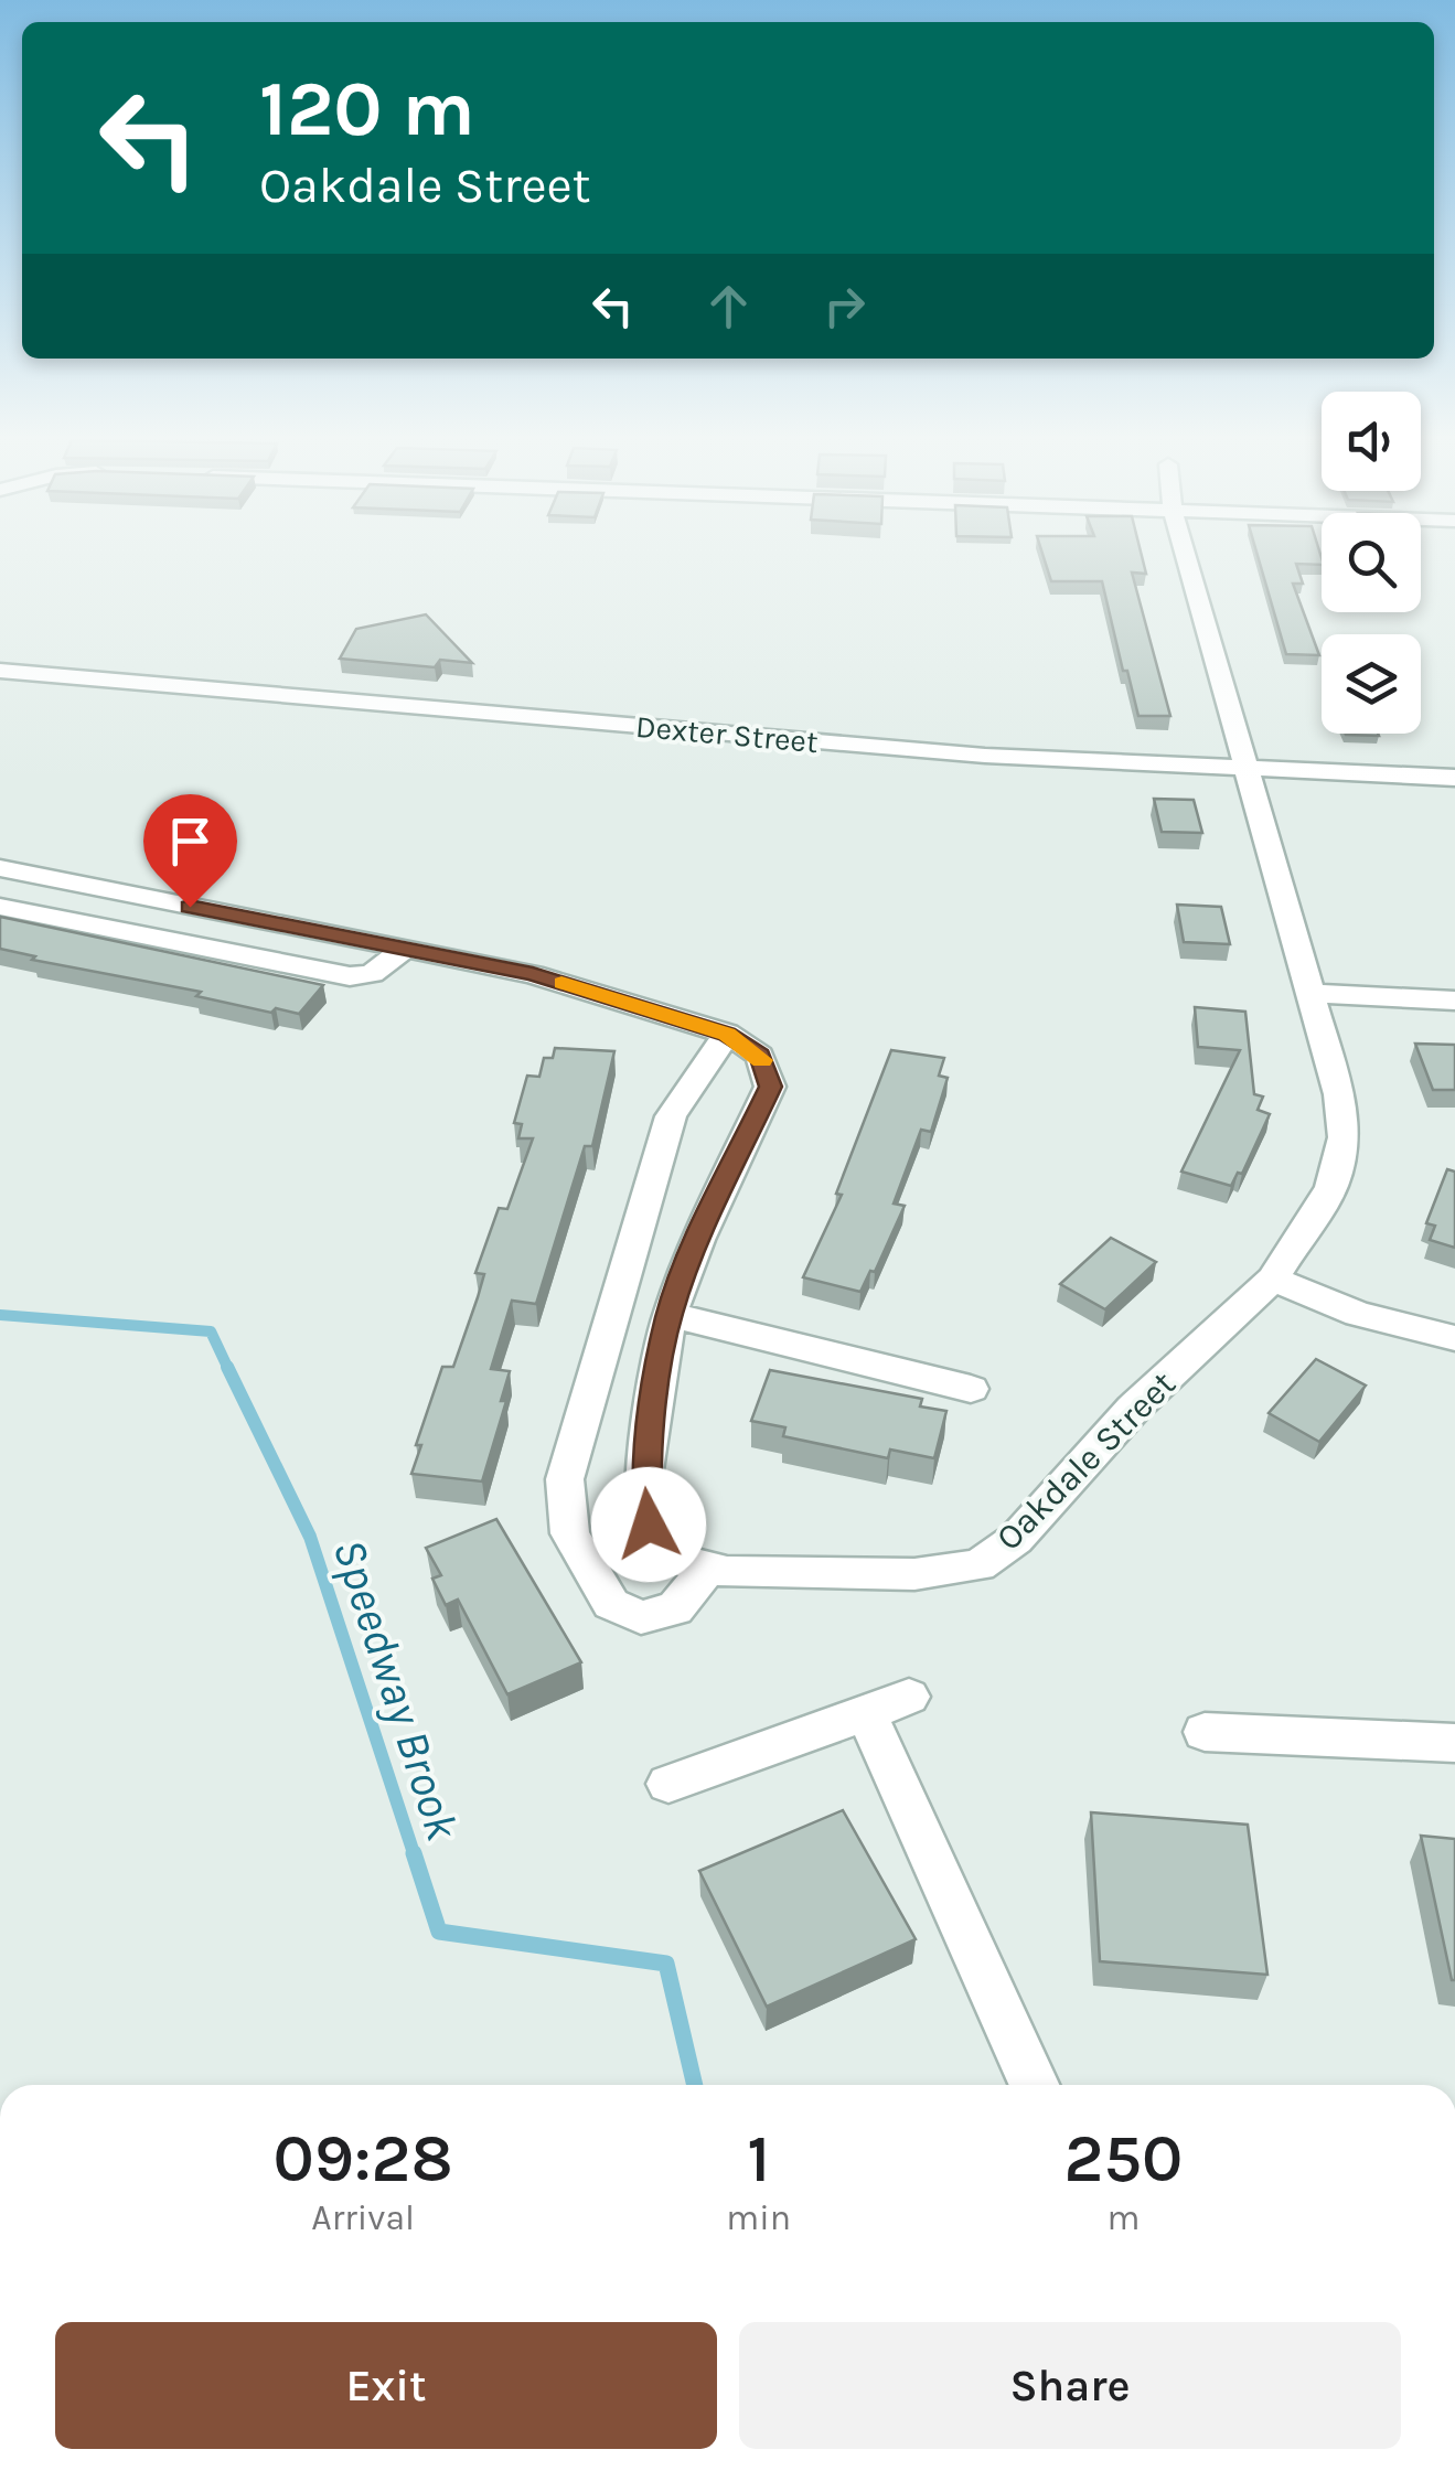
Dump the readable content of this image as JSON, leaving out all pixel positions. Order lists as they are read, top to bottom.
{
  "streets": {
    "street": ["Dexter Street", "Oakdale Street"]
  },
  "crossings": [
    ["Dexter Street", "Oakdale Street"]
  ],
  "water": ["Speedway Brook"],
  "page": {
    "turn": ["120 m", "Oakdale Street"],
    "eta": [
      "09:28",
      "Arrival",
      "1",
      "min",
      "250",
      "m"
    ],
    "buttons": ["Exit", "Share"]
  }
}
